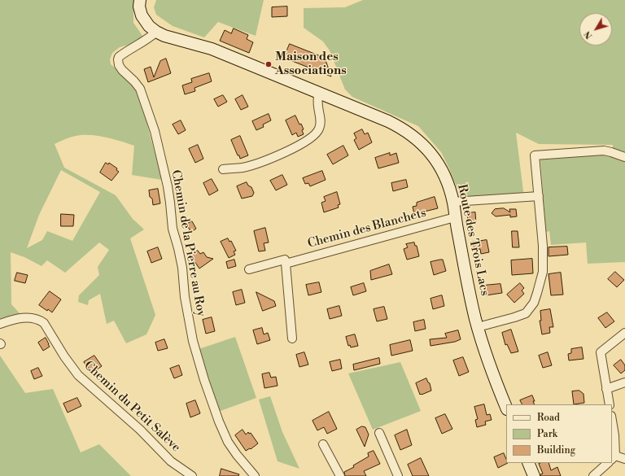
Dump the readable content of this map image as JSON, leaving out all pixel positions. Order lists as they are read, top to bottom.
{
  "streets": {
    "street": [
      "Chemin des Blanchets",
      "Route des Trois Lacs",
      "Chemin de la Pierre au Roy",
      "Chemin du Petit Salève"
    ]
  },
  "crossings": [
    ["Chemin des Blanchets", "Route des Trois Lacs"],
    ["Route des Trois Lacs", "Chemin de la Pierre au Roy"]
  ],
  "places": ["Maison des Associations"],
  "legend": ["Road", "Park", "Building"],
  "north": "bottom left"
}
